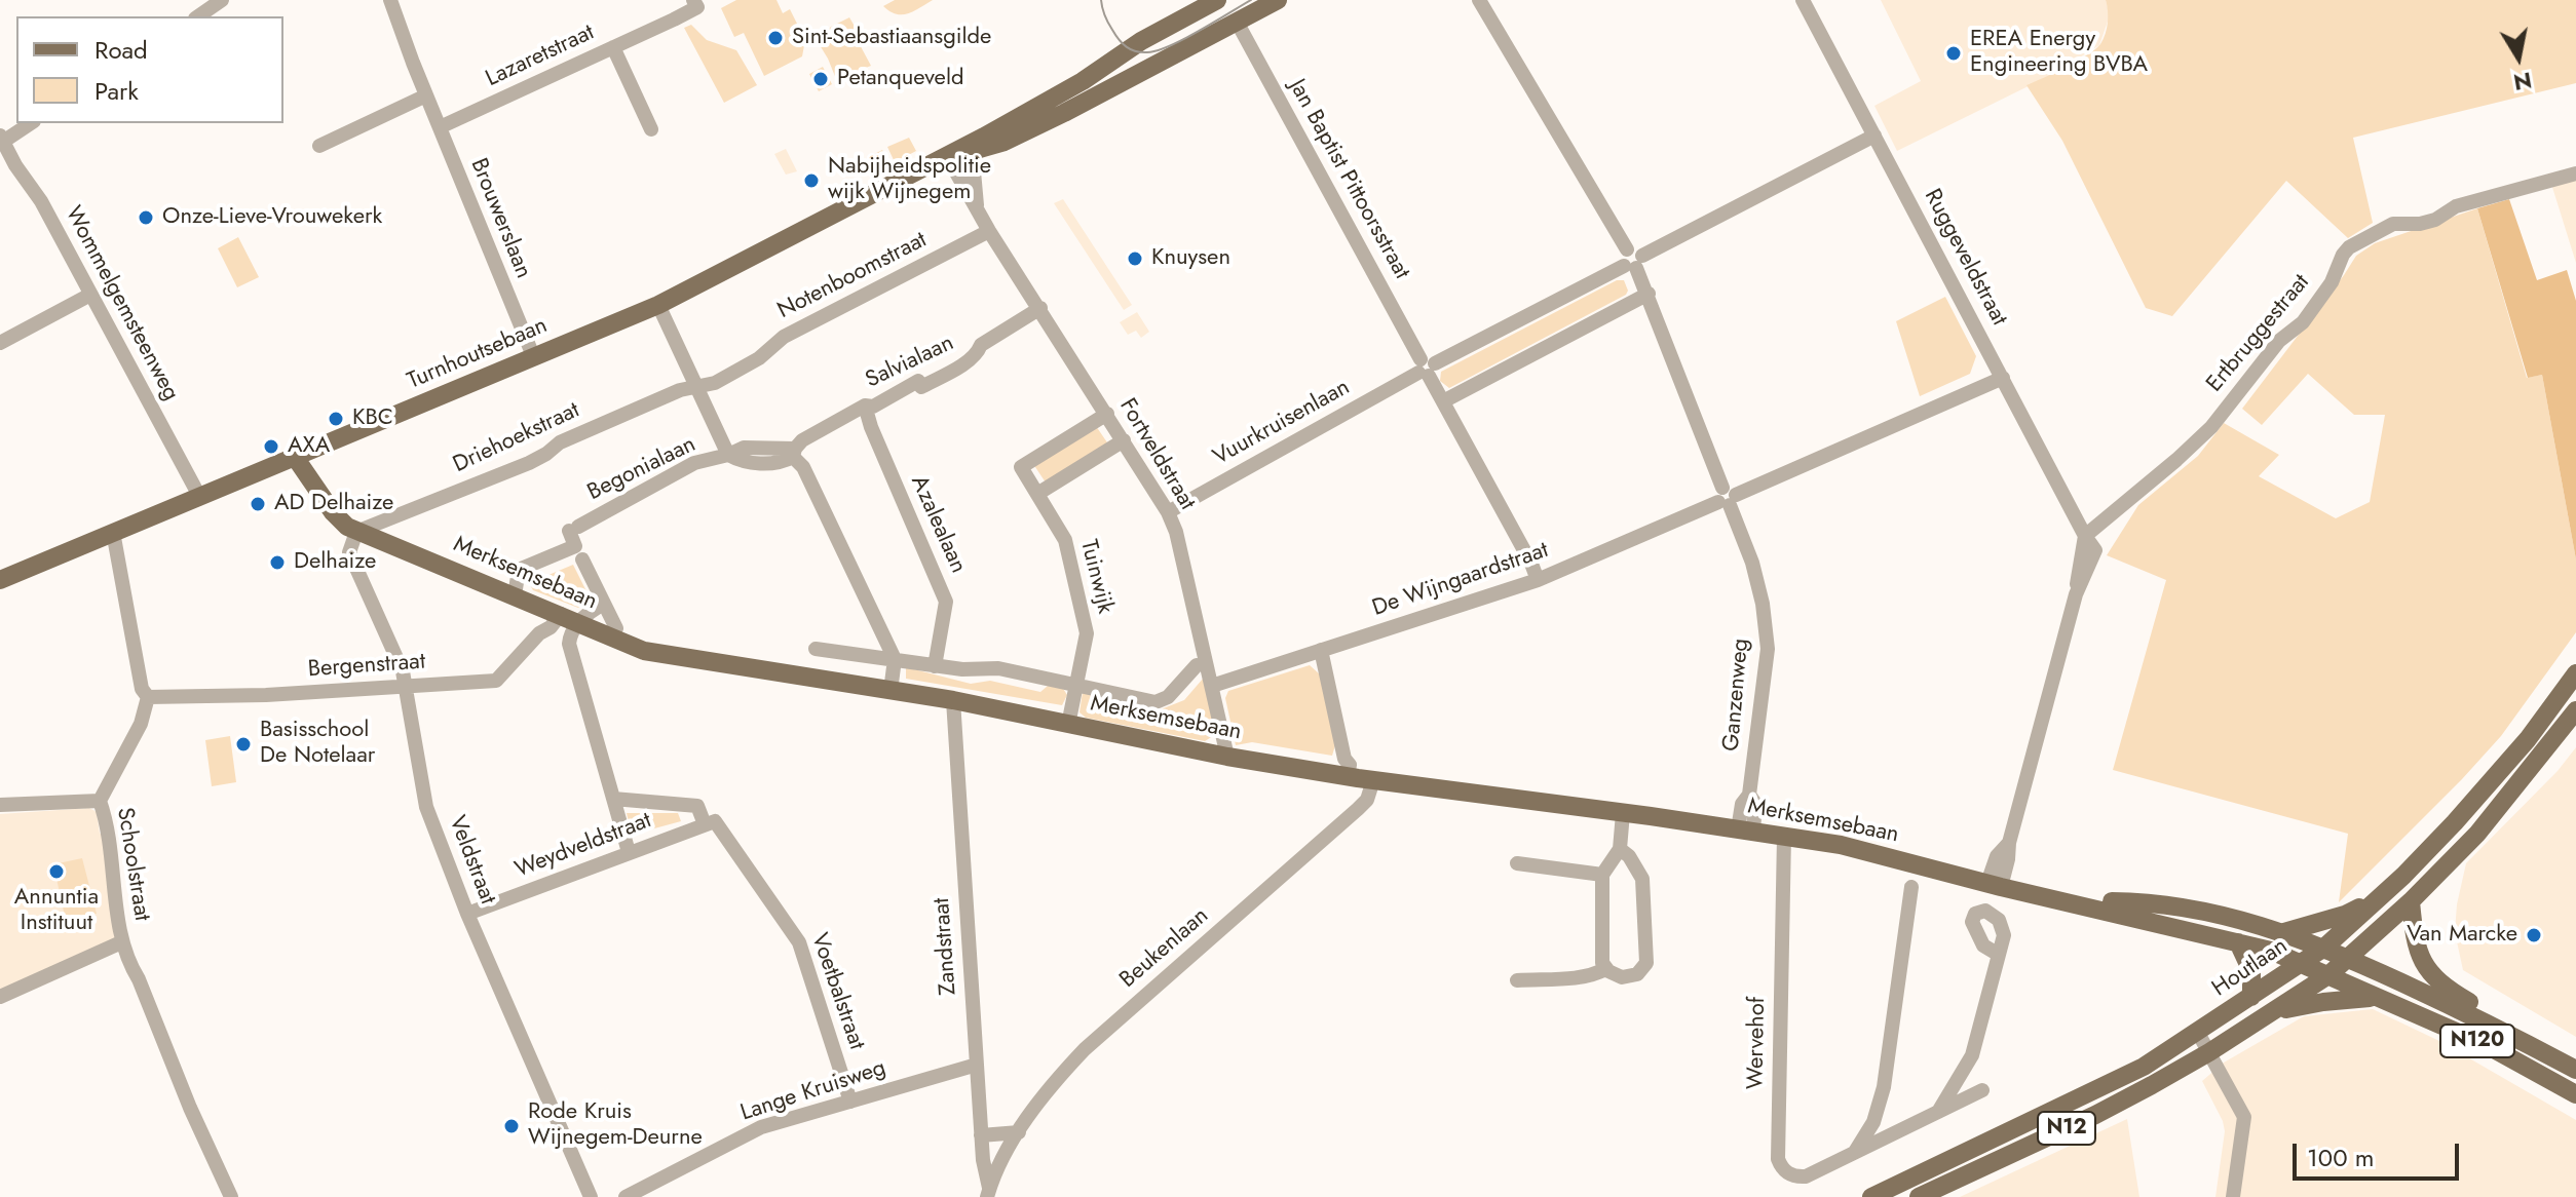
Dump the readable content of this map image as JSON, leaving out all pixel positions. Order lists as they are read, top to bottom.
{
  "streets": {
    "main road": [
      "Turnhoutsebaan",
      "Merksemsebaan",
      "Houtlaan",
      "N120",
      "N12"
    ],
    "street": [
      "Lazaretstraat",
      "Jan Baptist Pittoorsstraat",
      "Brouwerslaan",
      "Ruggeveldstraat",
      "Notenboomstraat",
      "Wommelgemsteenweg",
      "Ertbruggestraat",
      "Salvialaan",
      "Vuurkruisenlaan",
      "Driehoekstraat",
      "Fortveldstraat",
      "Begonialaan",
      "Azalealaan",
      "Tuinwijk",
      "De Wijngaardstraat",
      "Bergenstraat",
      "Ganzenweg",
      "Weydveldstraat",
      "Veldstraat",
      "Schoolstraat",
      "Zandstraat",
      "Beukenlaan",
      "Voetbalstraat",
      "Wervehof",
      "Lange Kruisweg"
    ]
  },
  "crossings": [
    ["Lazaretstraat", "Brouwerslaan"],
    ["Jan Baptist Pittoorsstraat", "Turnhoutsebaan"],
    ["Jan Baptist Pittoorsstraat", "Vuurkruisenlaan"],
    ["Jan Baptist Pittoorsstraat", "De Wijngaardstraat"],
    ["Brouwerslaan", "Turnhoutsebaan"],
    ["Ruggeveldstraat", "Ertbruggestraat"],
    ["Ruggeveldstraat", "Vuurkruisenlaan"],
    ["Ruggeveldstraat", "De Wijngaardstraat"],
    ["Notenboomstraat", "Driehoekstraat"],
    ["Notenboomstraat", "Fortveldstraat"],
    ["Wommelgemsteenweg", "Turnhoutsebaan"],
    ["Turnhoutsebaan", "Fortveldstraat"],
    ["Turnhoutsebaan", "Merksemsebaan"],
    ["Salvialaan", "Fortveldstraat"],
    ["Salvialaan", "Azalealaan"],
    ["Vuurkruisenlaan", "Fortveldstraat"],
    ["Vuurkruisenlaan", "Ganzenweg"],
    ["Driehoekstraat", "Merksemsebaan"],
    ["Driehoekstraat", "Veldstraat"],
    ["Fortveldstraat", "Merksemsebaan"],
    ["Fortveldstraat", "Tuinwijk"],
    ["Fortveldstraat", "De Wijngaardstraat"],
    ["Begonialaan", "Merksemsebaan"],
    ["Azalealaan", "Merksemsebaan"],
    ["Merksemsebaan", "Tuinwijk"],
    ["Merksemsebaan", "Bergenstraat"],
    ["Merksemsebaan", "Ganzenweg"],
    ["Merksemsebaan", "Veldstraat"],
    ["Merksemsebaan", "Zandstraat"],
    ["Merksemsebaan", "Beukenlaan"],
    ["Merksemsebaan", "Houtlaan"],
    ["Merksemsebaan", "Wervehof"],
    ["Merksemsebaan", "N12"],
    ["De Wijngaardstraat", "Ganzenweg"],
    ["Bergenstraat", "Veldstraat"],
    ["Bergenstraat", "Schoolstraat"],
    ["Weydveldstraat", "Veldstraat"],
    ["Weydveldstraat", "Voetbalstraat"],
    ["Zandstraat", "Beukenlaan"],
    ["Zandstraat", "Lange Kruisweg"],
    ["Voetbalstraat", "Lange Kruisweg"]
  ],
  "places": [
    "Sint-Sebastiaansgilde",
    "EREA Energy Engineering BVBA",
    "Petanqueveld",
    "Nabijheidspolitie wijk Wijnegem",
    "Onze-Lieve-Vrouwekerk",
    "Knuysen",
    "KBC",
    "AXA",
    "AD Delhaize",
    "Delhaize",
    "Basisschool De Notelaar",
    "Annuntia Instituut",
    "Van Marcke",
    "Rode Kruis Wijnegem-Deurne"
  ],
  "legend": ["Road", "Park"],
  "scale_bar": "100 m",
  "north": "bottom"
}
